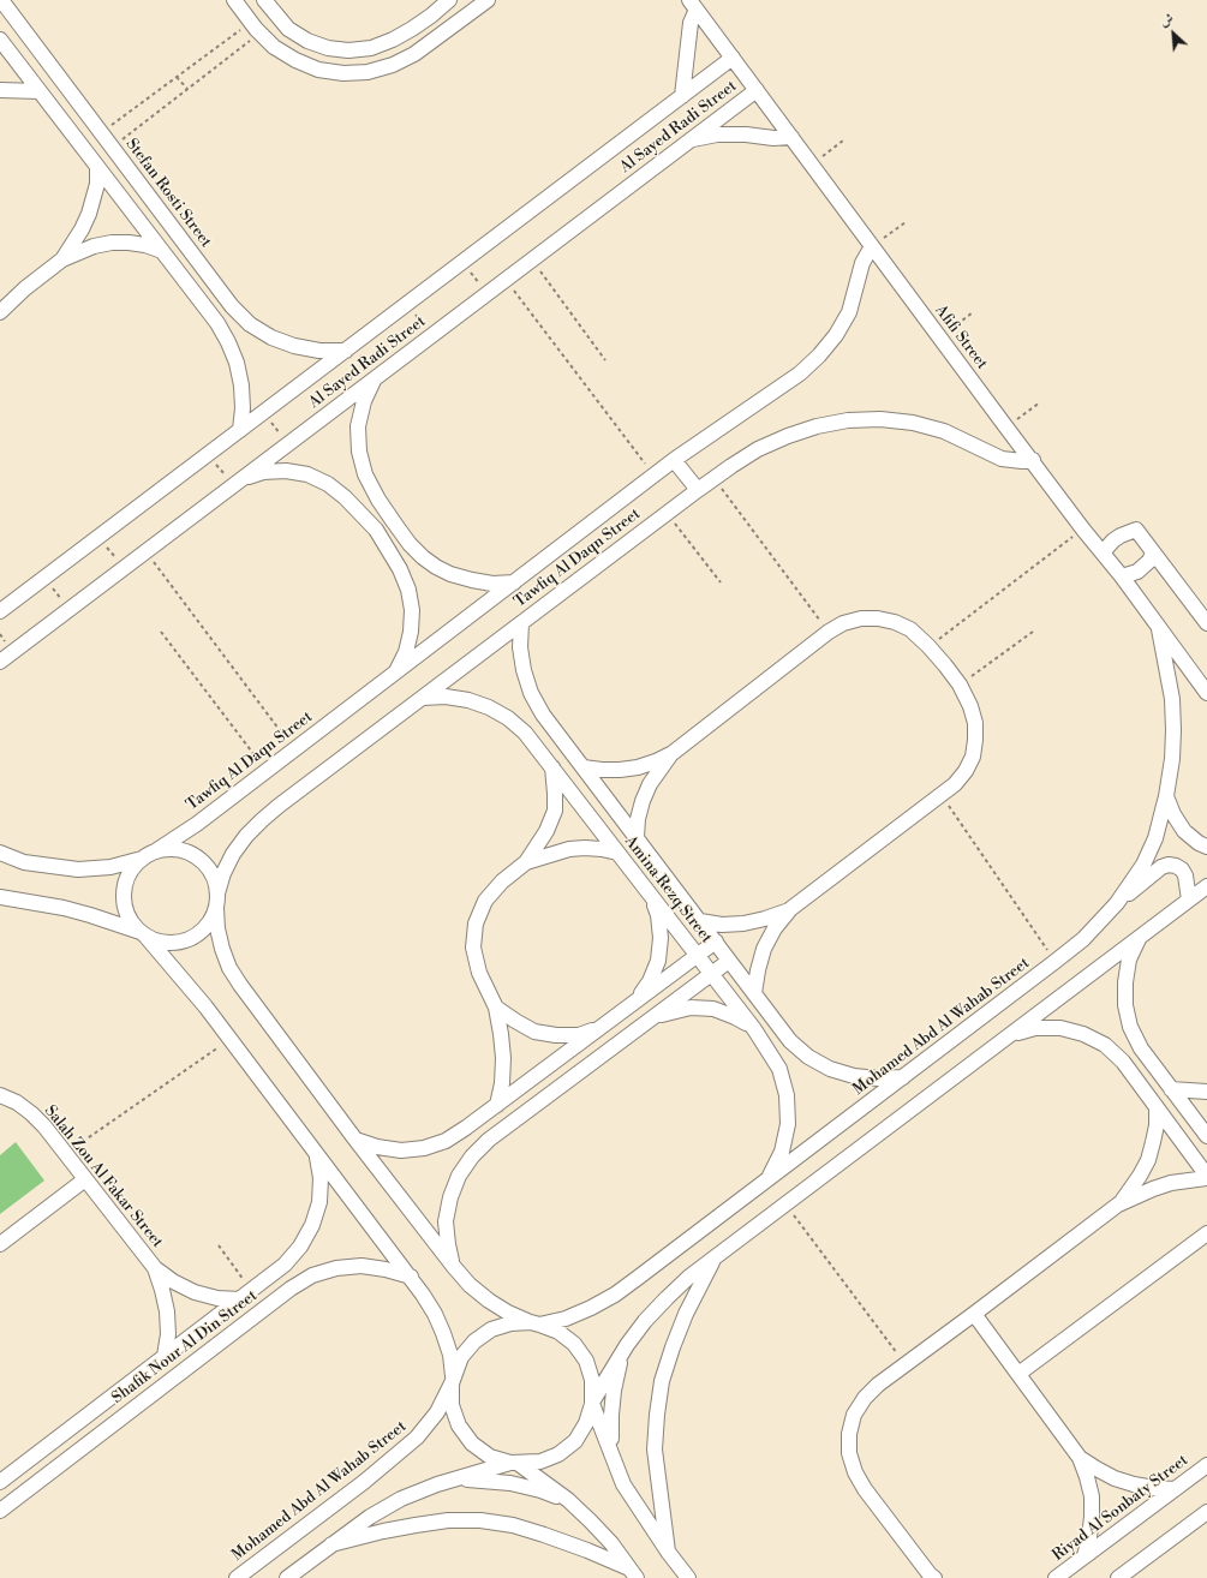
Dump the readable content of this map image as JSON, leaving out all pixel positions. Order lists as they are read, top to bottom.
{
  "streets": {
    "street": [
      "Al Sayed Radi Street",
      "Stefan Rosti Street",
      "Afifi Street",
      "Tawfiq Al Daqn Street",
      "Amina Rezq Street",
      "Mohamed Abd Al Wahab Street",
      "Salah Zou Al Fakar Street",
      "Shafik Nour Al Din Street",
      "Riyad Al Sonbaty Street"
    ]
  },
  "crossings": [
    ["Al Sayed Radi Street", "Stefan Rosti Street"],
    ["Al Sayed Radi Street", "Afifi Street"],
    ["Afifi Street", "Tawfiq Al Daqn Street"],
    ["Afifi Street", "Mohamed Abd Al Wahab Street"],
    ["Tawfiq Al Daqn Street", "Amina Rezq Street"],
    ["Amina Rezq Street", "Mohamed Abd Al Wahab Street"],
    ["Salah Zou Al Fakar Street", "Shafik Nour Al Din Street"]
  ],
  "north": "top left"
}
